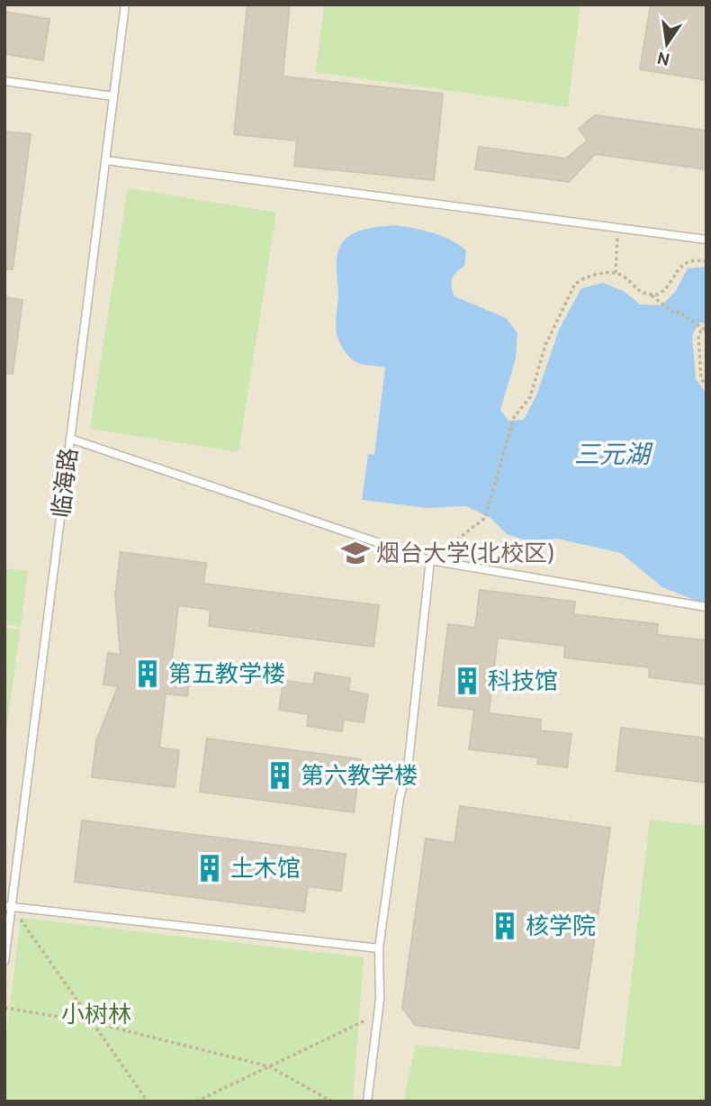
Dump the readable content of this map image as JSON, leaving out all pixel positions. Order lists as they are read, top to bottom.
{
  "streets": {
    "lane": ["临海路"]
  },
  "water": ["三元湖"],
  "parks": ["小树林"],
  "places": {
    "school or university": ["烟台大学(北校区)"],
    "building": [
      "第五教学楼",
      "科技馆",
      "第六教学楼",
      "土木馆",
      "核学院"
    ]
  },
  "north": "bottom"
}
